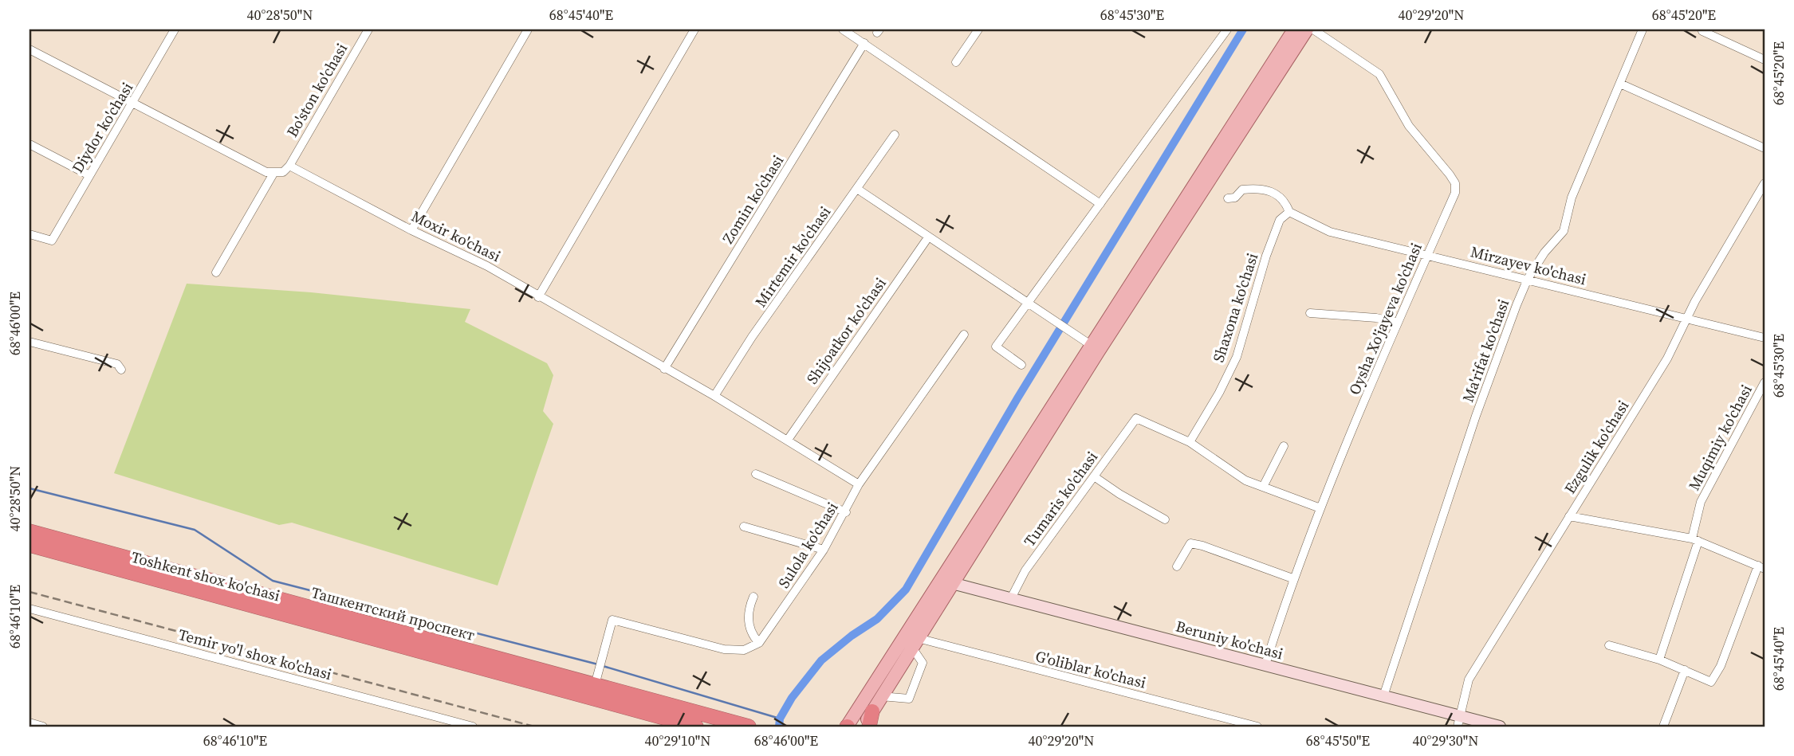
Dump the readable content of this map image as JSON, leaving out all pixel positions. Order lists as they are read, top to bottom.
{
  "streets": {
    "highway": ["Toshkent shox ko'chasi", "Ташкентский проспект"],
    "street": [
      "Bo'ston ko'chasi",
      "Diydor ko'chasi",
      "Zomin ko'chasi",
      "Moxir ko'chasi",
      "Mirtemir ko'chasi",
      "Mirzayev ko'chasi",
      "Shaxona ko'chasi",
      "Oysha Xo'jayeva ko'chasi",
      "Shijoatkor ko'chasi",
      "Ma'rifat ko'chasi",
      "Muqimiy ko'chasi",
      "Ezgulik ko'chasi",
      "Tumaris ko'chasi",
      "Sulola ko'chasi",
      "Beruniy ko'chasi",
      "Temir yo'l shox ko'chasi",
      "G'oliblar ko'chasi"
    ]
  },
  "crossings": [
    ["Bo'ston ko'chasi", "Moxir ko'chasi"],
    ["Zomin ko'chasi", "Moxir ko'chasi"],
    ["Moxir ko'chasi", "Mirtemir ko'chasi"],
    ["Moxir ko'chasi", "Shijoatkor ko'chasi"],
    ["Moxir ko'chasi", "Sulola ko'chasi"],
    ["Mirzayev ko'chasi", "Shaxona ko'chasi"],
    ["Mirzayev ko'chasi", "Oysha Xo'jayeva ko'chasi"],
    ["Mirzayev ko'chasi", "Ma'rifat ko'chasi"],
    ["Mirzayev ko'chasi", "Ezgulik ko'chasi"],
    ["Shaxona ko'chasi", "Tumaris ko'chasi"],
    ["Oysha Xo'jayeva ko'chasi", "Beruniy ko'chasi"],
    ["Ma'rifat ko'chasi", "Beruniy ko'chasi"],
    ["Ezgulik ko'chasi", "Beruniy ko'chasi"],
    ["Tumaris ko'chasi", "Beruniy ko'chasi"]
  ],
  "coordinates": [
    "40°28'50\"N",
    "68°45'40\"E",
    "68°45'30\"E",
    "40°29'20\"N",
    "68°45'20\"E",
    "68°46'00\"E",
    "68°46'10\"E",
    "40°29'10\"N",
    "68°45'50\"E",
    "40°29'30\"N"
  ]
}
